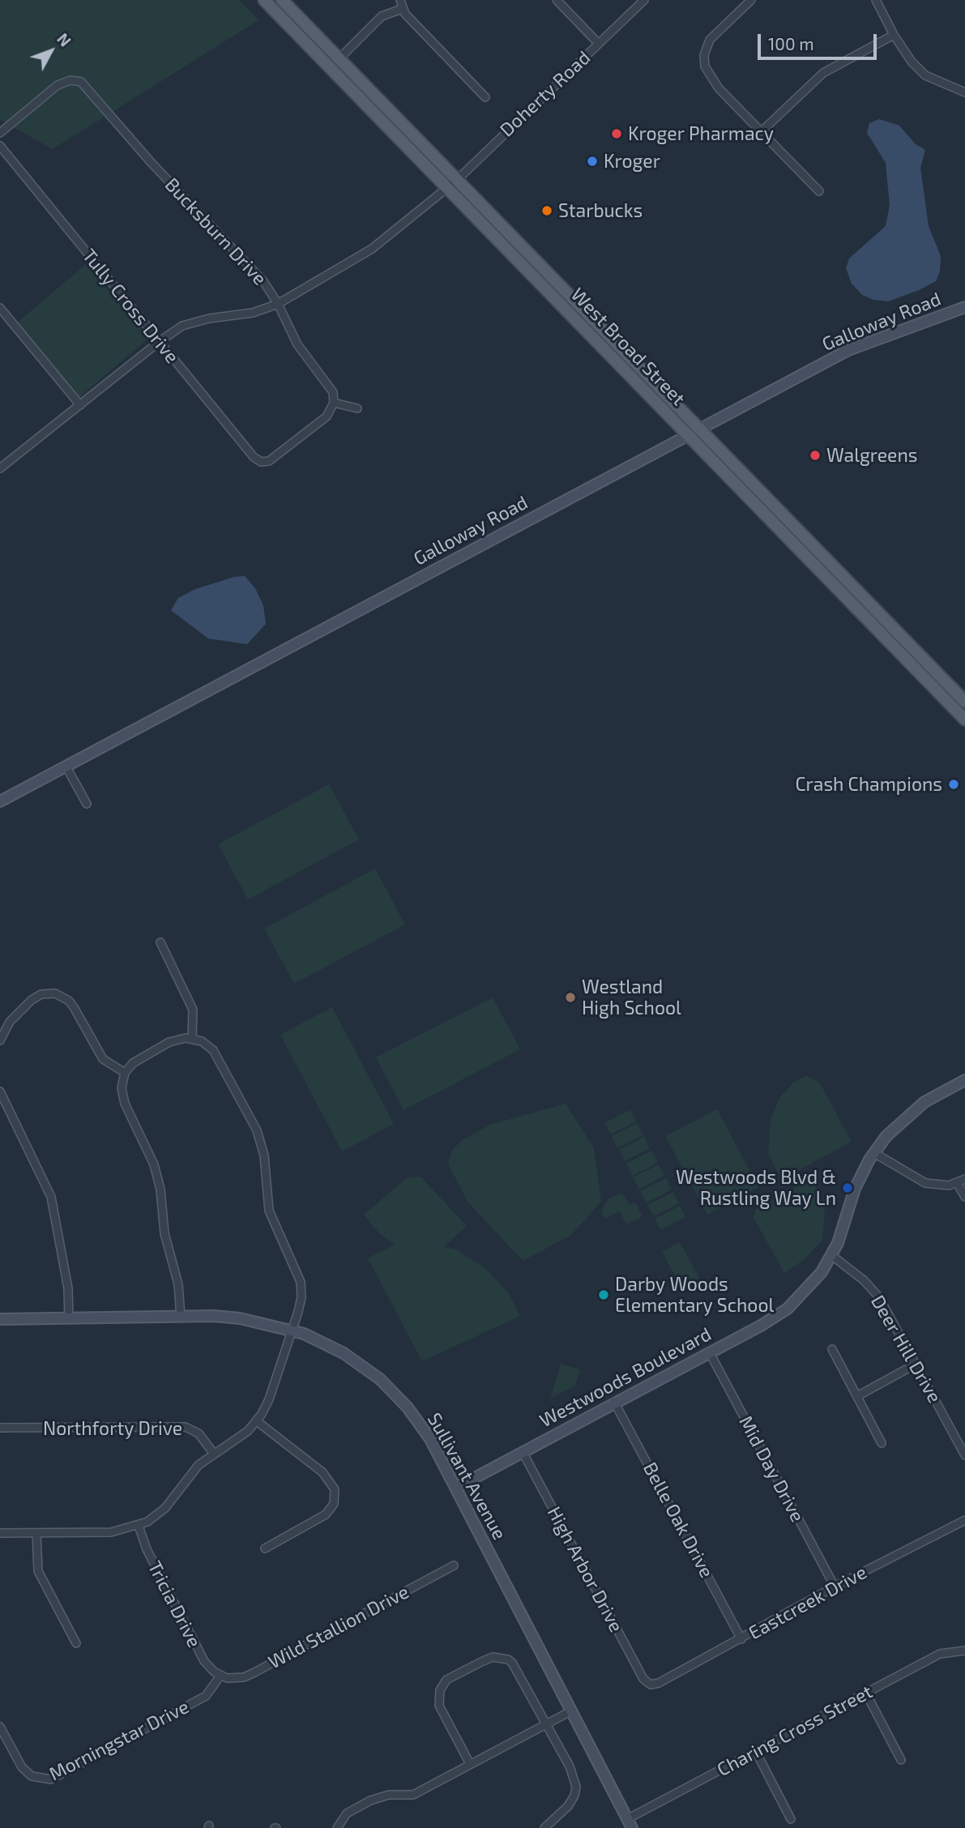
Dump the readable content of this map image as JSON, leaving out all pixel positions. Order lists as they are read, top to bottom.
{
  "streets": {
    "main road": ["West Broad Street"],
    "street": [
      "Doherty Road",
      "Bucksburn Drive",
      "Tully Cross Drive",
      "Galloway Road",
      "Deer Hill Drive",
      "Westwoods Boulevard",
      "Northforty Drive",
      "Mid Day Drive",
      "Sullivant Avenue",
      "Belle Oak Drive",
      "High Arbor Drive",
      "Eastcreek Drive",
      "Tricia Drive",
      "Wild Stallion Drive",
      "Charing Cross Street",
      "Morningstar Drive"
    ]
  },
  "crossings": [
    ["Doherty Road", "Bucksburn Drive"],
    ["Doherty Road", "Tully Cross Drive"],
    ["Doherty Road", "West Broad Street"],
    ["Bucksburn Drive", "Tully Cross Drive"],
    ["Galloway Road", "West Broad Street"],
    ["Deer Hill Drive", "Westwoods Boulevard"],
    ["Westwoods Boulevard", "Mid Day Drive"],
    ["Westwoods Boulevard", "Sullivant Avenue"],
    ["Westwoods Boulevard", "Belle Oak Drive"],
    ["Westwoods Boulevard", "High Arbor Drive"],
    ["Mid Day Drive", "Eastcreek Drive"],
    ["Sullivant Avenue", "Charing Cross Street"],
    ["Belle Oak Drive", "Eastcreek Drive"],
    ["High Arbor Drive", "Eastcreek Drive"],
    ["Tricia Drive", "Wild Stallion Drive"],
    ["Tricia Drive", "Morningstar Drive"],
    ["Wild Stallion Drive", "Morningstar Drive"]
  ],
  "places": [
    "Kroger Pharmacy",
    "Kroger",
    "Starbucks",
    "Walgreens",
    "Crash Champions",
    "Westland High School",
    "Westwoods Blvd & Rustling Way Ln",
    "Darby Woods Elementary School"
  ],
  "scale_bar": "100 m",
  "north": "top right"
}
